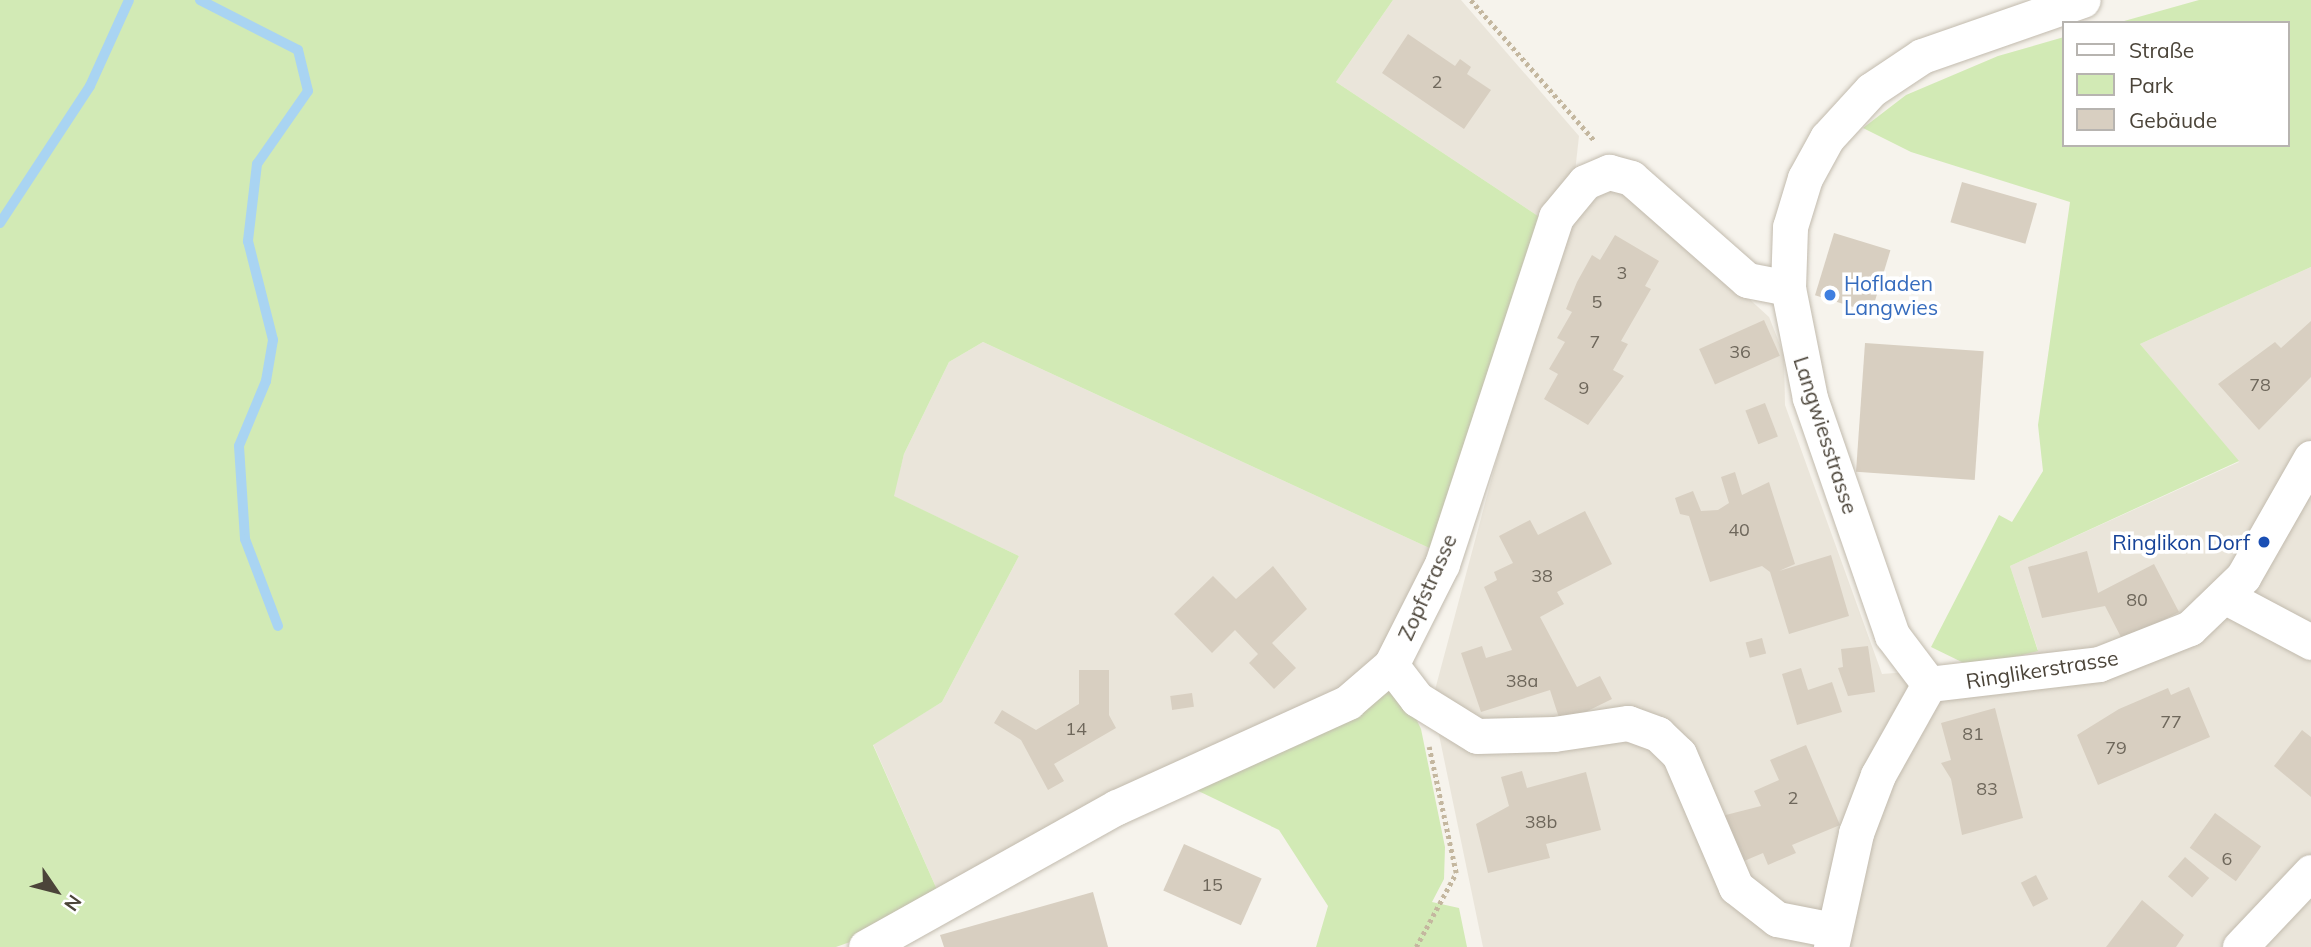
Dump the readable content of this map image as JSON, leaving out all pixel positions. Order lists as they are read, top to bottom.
{
  "streets": {
    "street": ["Langwiesstrasse", "Zopfstrasse", "Ringlikerstrasse"]
  },
  "crossings": [
    ["Langwiesstrasse", "Ringlikerstrasse"]
  ],
  "places": ["Hofladen Langwies", "Ringlikon Dorf"],
  "house_numbers": [
    "2",
    "3",
    "5",
    "7",
    "36",
    "78",
    "9",
    "40",
    "38",
    "80",
    "38a",
    "77",
    "14",
    "81",
    "79",
    "83",
    "2",
    "38b",
    "6",
    "15"
  ],
  "legend": ["Straße", "Park", "Gebäude"],
  "north": "bottom right"
}
